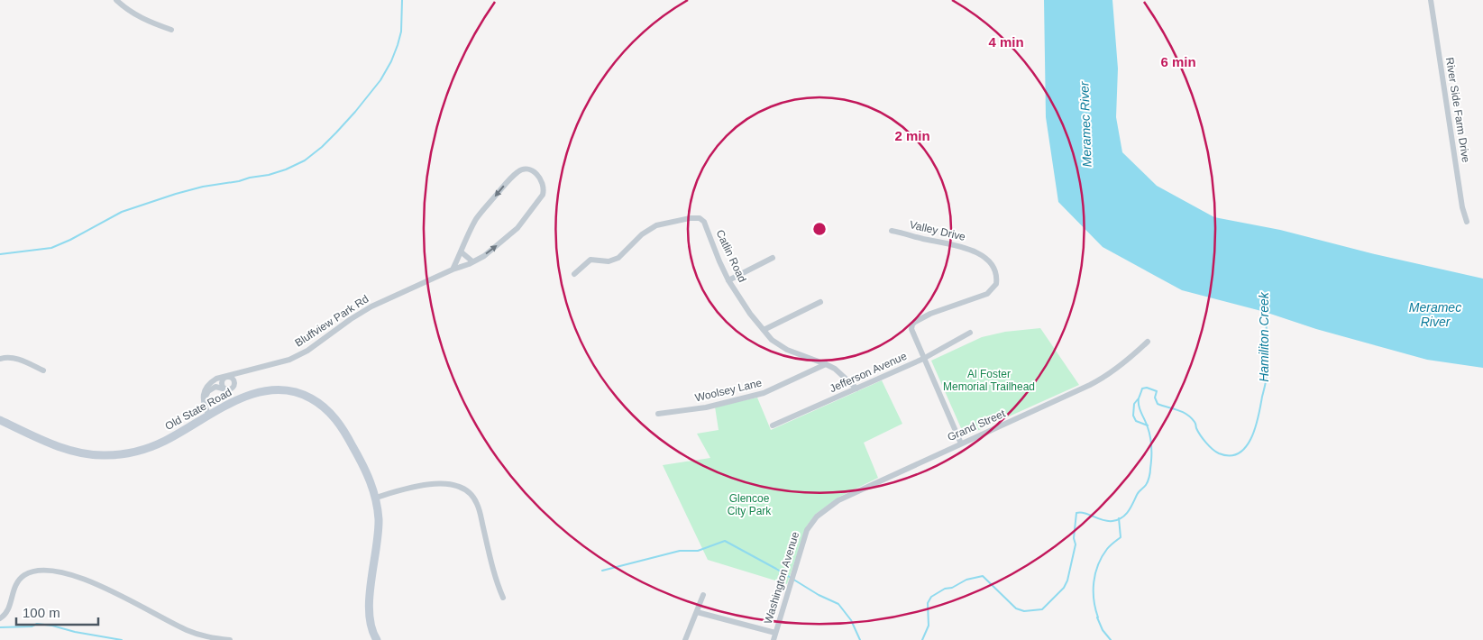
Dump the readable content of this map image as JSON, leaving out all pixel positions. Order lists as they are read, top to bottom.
{
  "streets": {
    "street": [
      "River Side Farm Drive",
      "Valley Drive",
      "Catlin Road",
      "Bluffview Park Rd",
      "Jefferson Avenue",
      "Woolsey Lane",
      "Old State Road",
      "Grand Street",
      "Washington Avenue"
    ]
  },
  "crossings": [
    ["Valley Drive", "Jefferson Avenue"],
    ["Catlin Road", "Jefferson Avenue"],
    ["Catlin Road", "Woolsey Lane"],
    ["Bluffview Park Rd", "Old State Road"],
    ["Grand Street", "Washington Avenue"]
  ],
  "water": ["Meramec River", "Hamiliton Creek"],
  "parks": ["Al Foster Memorial Trailhead", "Glencoe City Park"],
  "scale_bar": "100 m",
  "rings": ["4 min", "6 min", "2 min"]
}
